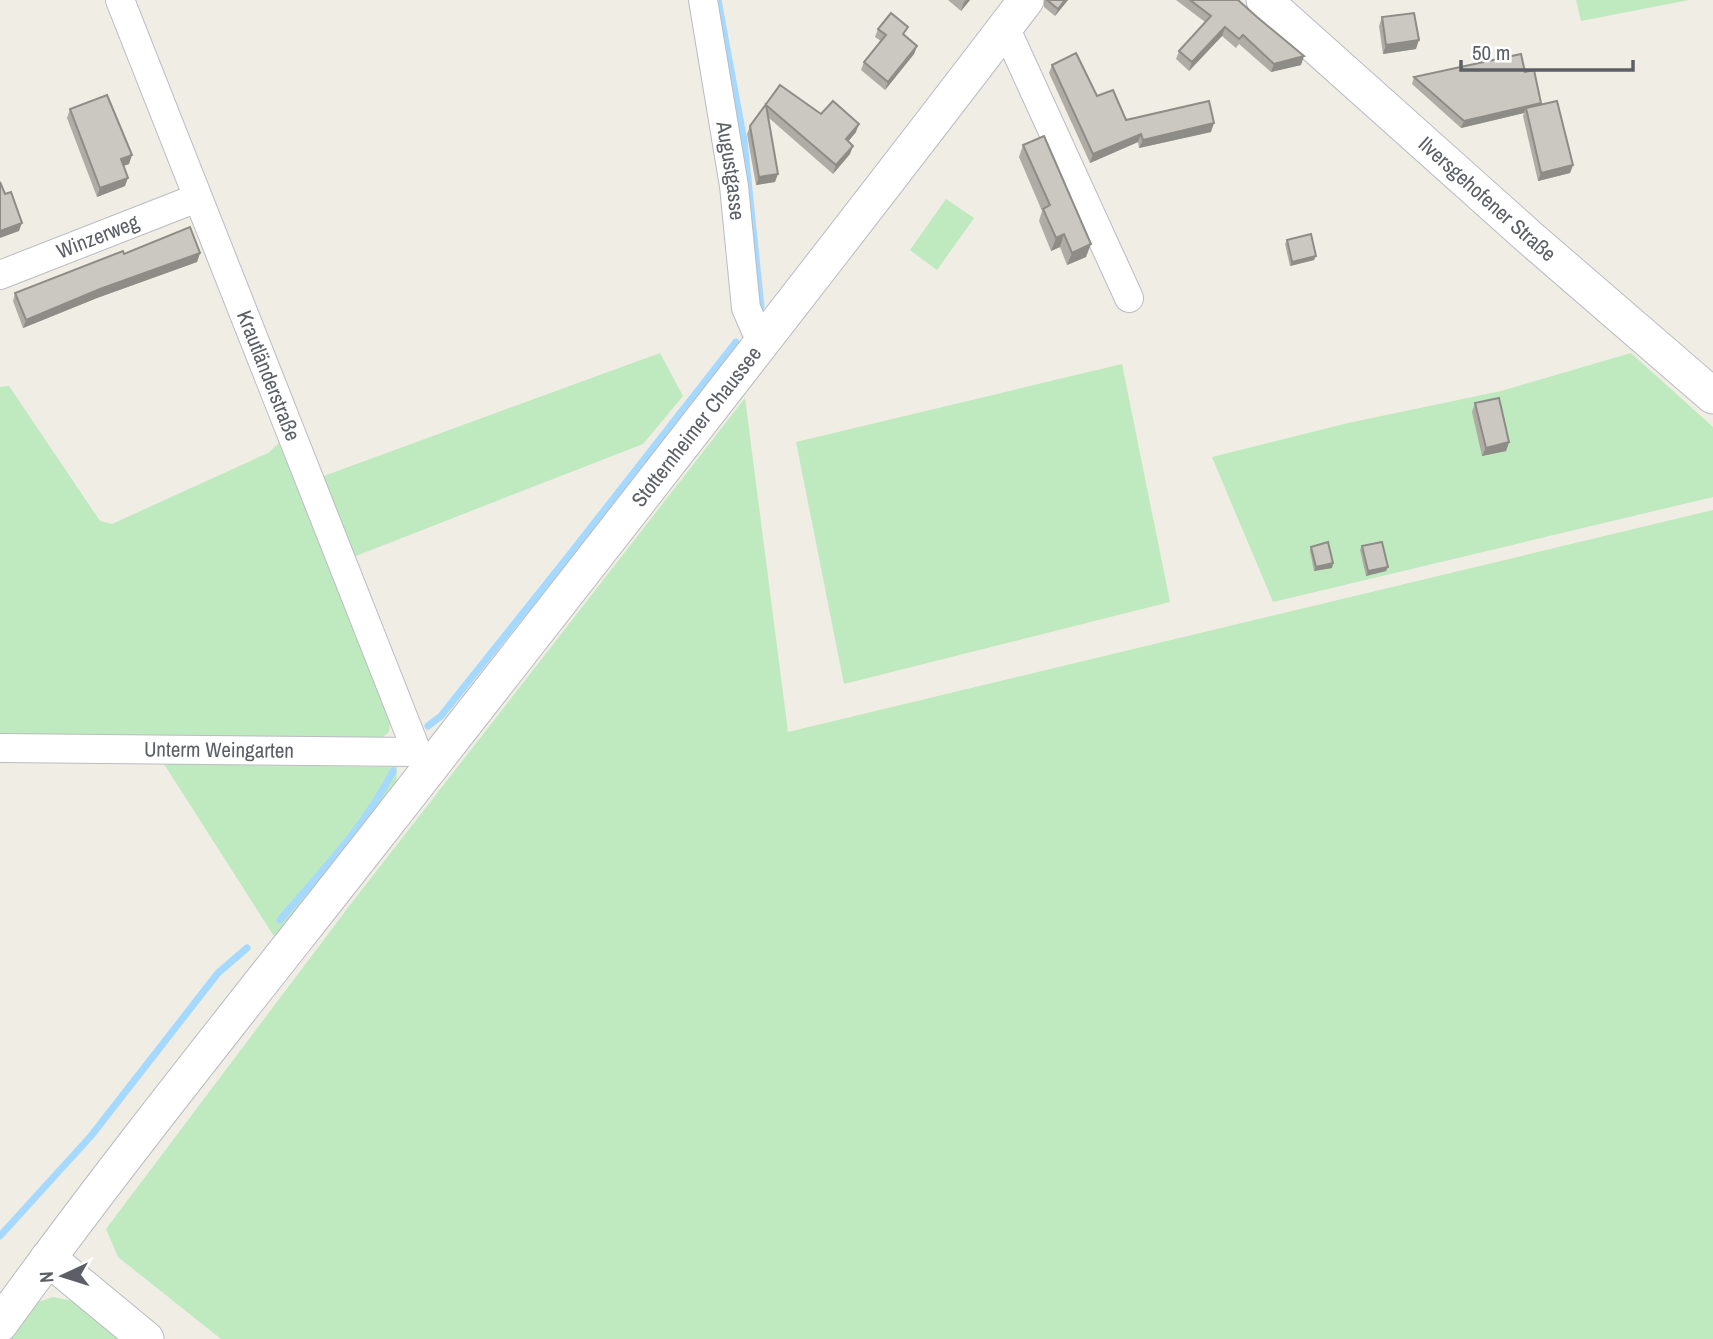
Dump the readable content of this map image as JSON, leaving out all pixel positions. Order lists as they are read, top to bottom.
{
  "streets": {
    "street": [
      "Augustgasse",
      "Ilversgehofener Straße",
      "Winzerweg",
      "Krautländerstraße",
      "Stotternheimer Chaussee",
      "Unterm Weingarten"
    ]
  },
  "crossings": [
    ["Augustgasse", "Stotternheimer Chaussee"],
    ["Winzerweg", "Krautländerstraße"],
    ["Krautländerstraße", "Stotternheimer Chaussee"],
    ["Krautländerstraße", "Unterm Weingarten"],
    ["Stotternheimer Chaussee", "Unterm Weingarten"]
  ],
  "scale_bar": "50 m",
  "north": "left"
}
